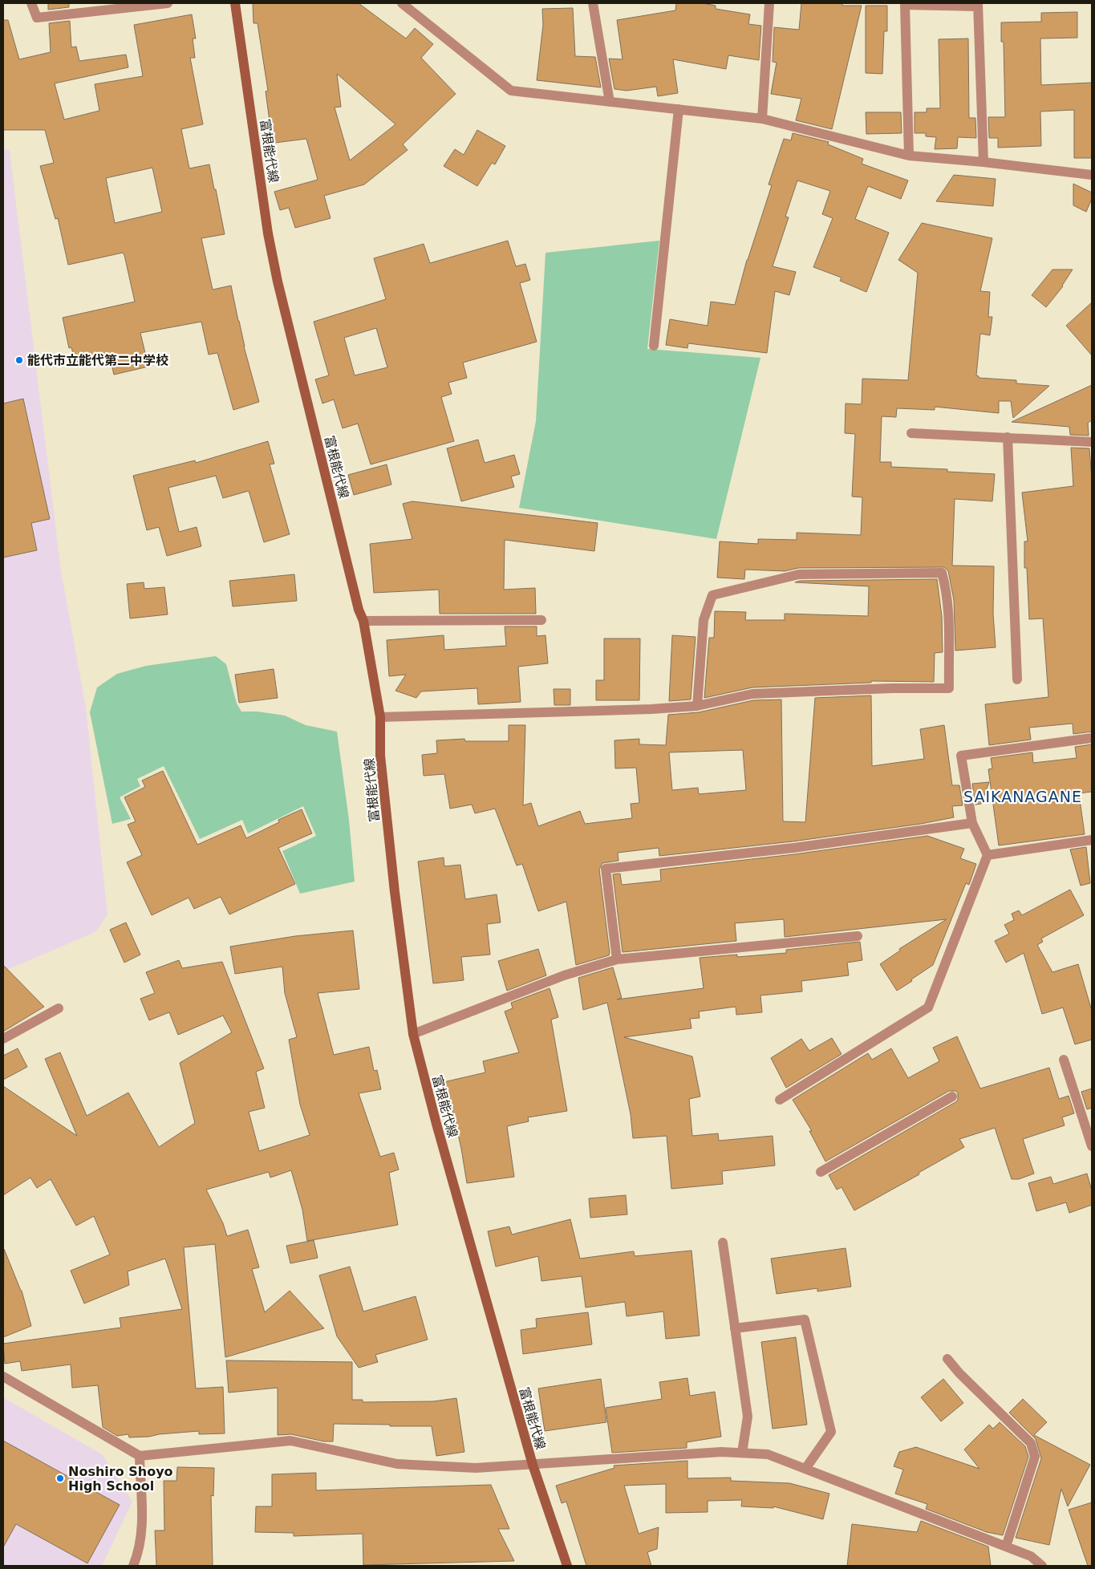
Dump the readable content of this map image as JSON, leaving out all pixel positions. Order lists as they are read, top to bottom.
{
  "streets": {
    "main road": ["富根能代線"]
  },
  "districts": ["SAIKANAGANE"],
  "places": ["能代市立能代第二中学校", "Noshiro Shoyo High School"]
}
